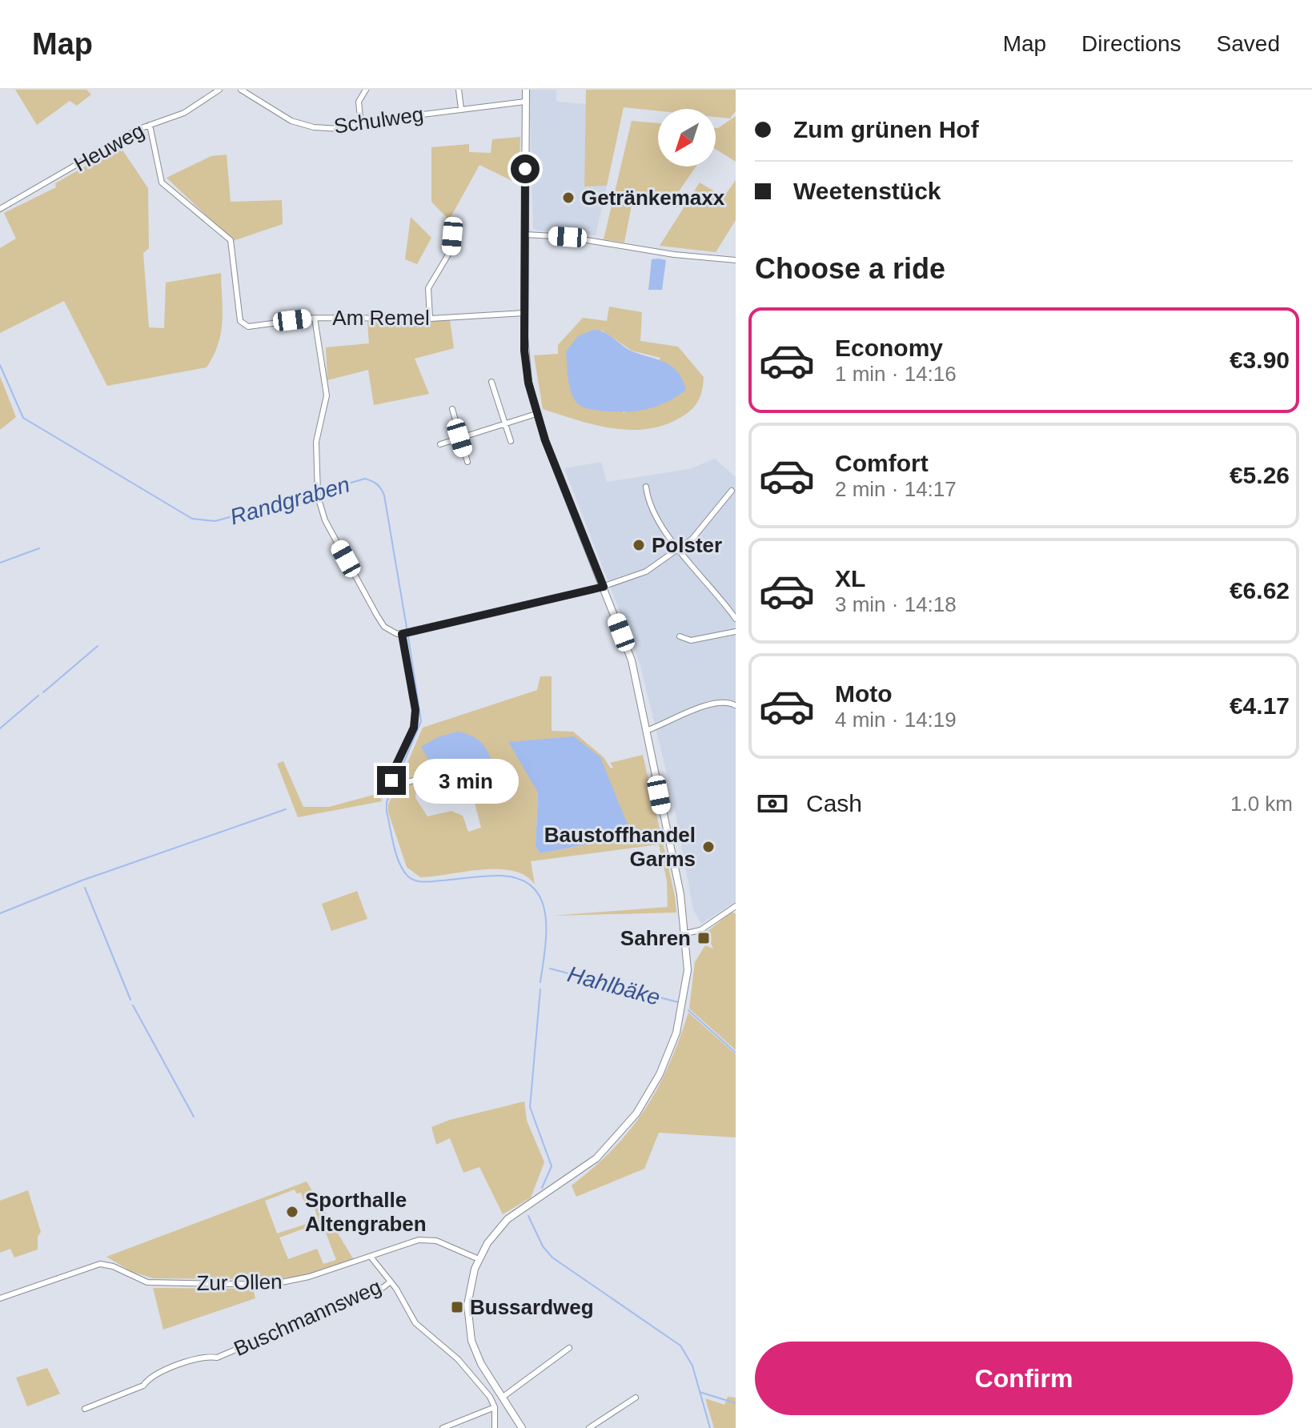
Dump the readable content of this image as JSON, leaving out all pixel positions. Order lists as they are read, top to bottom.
{
  "streets": {
    "street": [
      "Schulweg",
      "Heuweg",
      "Am Remel",
      "Zur Ollen",
      "Buschmannsweg"
    ]
  },
  "crossings": [
    ["Heuweg", "Am Remel"]
  ],
  "water": ["Randgraben", "Hahlbäke"],
  "places": {
    "other": [
      "Getränkemaxx",
      "Polster",
      "Baustoffhandel Garms",
      "Sporthalle Altengraben"
    ],
    "transit": ["Sahren", "Bussardweg"]
  },
  "north": "bottom left",
  "page": {
    "header": "Map",
    "nav": ["Map", "Directions", "Saved"],
    "banner": ["Zum grünen Hof", "Weetenstück"],
    "heading": "Choose a ride",
    "list": [
      {
        "name": "Economy",
        "note": "1 min · 14:16",
        "value": "€3.90"
      },
      {
        "name": "Comfort",
        "note": "2 min · 14:17",
        "value": "€5.26"
      },
      {
        "name": "XL",
        "note": "3 min · 14:18",
        "value": "€6.62"
      },
      {
        "name": "Moto",
        "note": "4 min · 14:19",
        "value": "€4.17"
      }
    ],
    "bubble": "3 min",
    "pay": ["Cash", "1.0 km"],
    "buttons": "Confirm"
  }
}
